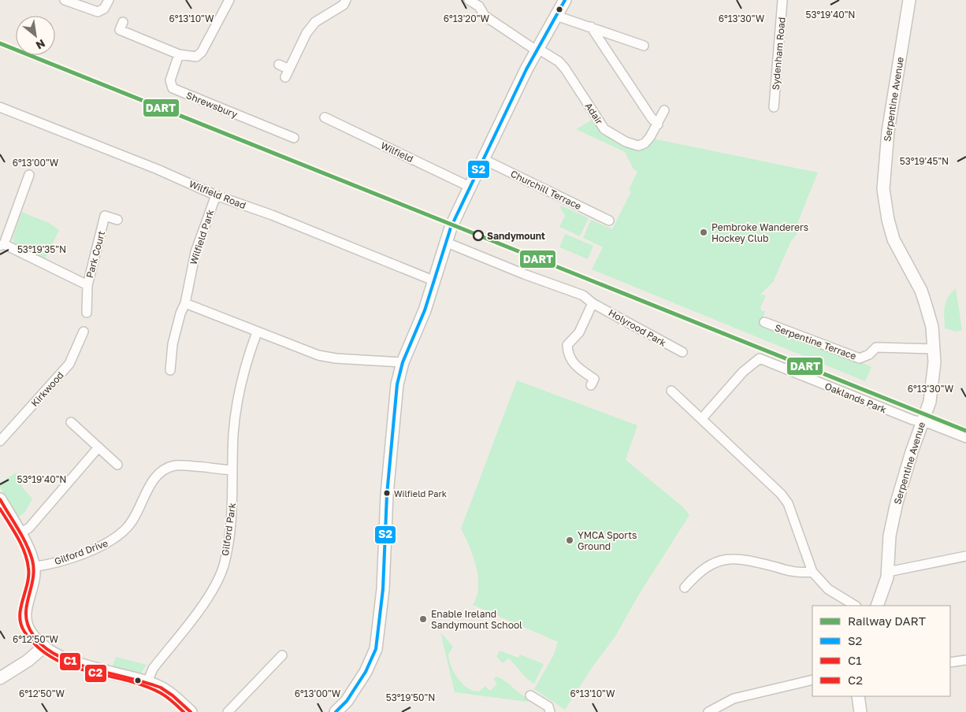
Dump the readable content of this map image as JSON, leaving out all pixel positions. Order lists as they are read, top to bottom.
{
  "streets": {
    "street": [
      "Sydenham Road",
      "Serpentine Avenue",
      "Shrewsbury",
      "Adair",
      "Wilfield",
      "Churchill Terrace",
      "Wilfield Road",
      "Wilfield Park",
      "Park Court",
      "Holyrood Park",
      "Serpentine Terrace",
      "Kirkwood",
      "Oaklands Park",
      "Gilford Park",
      "Gilford Drive"
    ]
  },
  "crossings": [
    ["Serpentine Avenue", "Serpentine Terrace"],
    ["Serpentine Avenue", "Oaklands Park"],
    ["Wilfield Road", "Wilfield Park"],
    ["Gilford Park", "Gilford Drive"]
  ],
  "places": [
    "Pembroke Wanderers Hockey Club",
    "Sandymount",
    "Wilfield Park",
    "YMCA Sports Ground",
    "Enable Ireland Sandymount School"
  ],
  "lines": [
    "transit line S2",
    "rail line DART",
    "transit line C1",
    "transit line C2"
  ],
  "legend": [
    "Railway DART",
    "S2",
    "C1",
    "C2"
  ],
  "north": "bottom right",
  "coordinates": [
    "53°19'40\"N",
    "6°13'10\"W",
    "6°13'20\"W",
    "6°13'30\"W",
    "53°19'45\"N",
    "6°13'00\"W",
    "53°19'35\"N",
    "6°12'50\"W",
    "53°19'50\"N"
  ]
}
